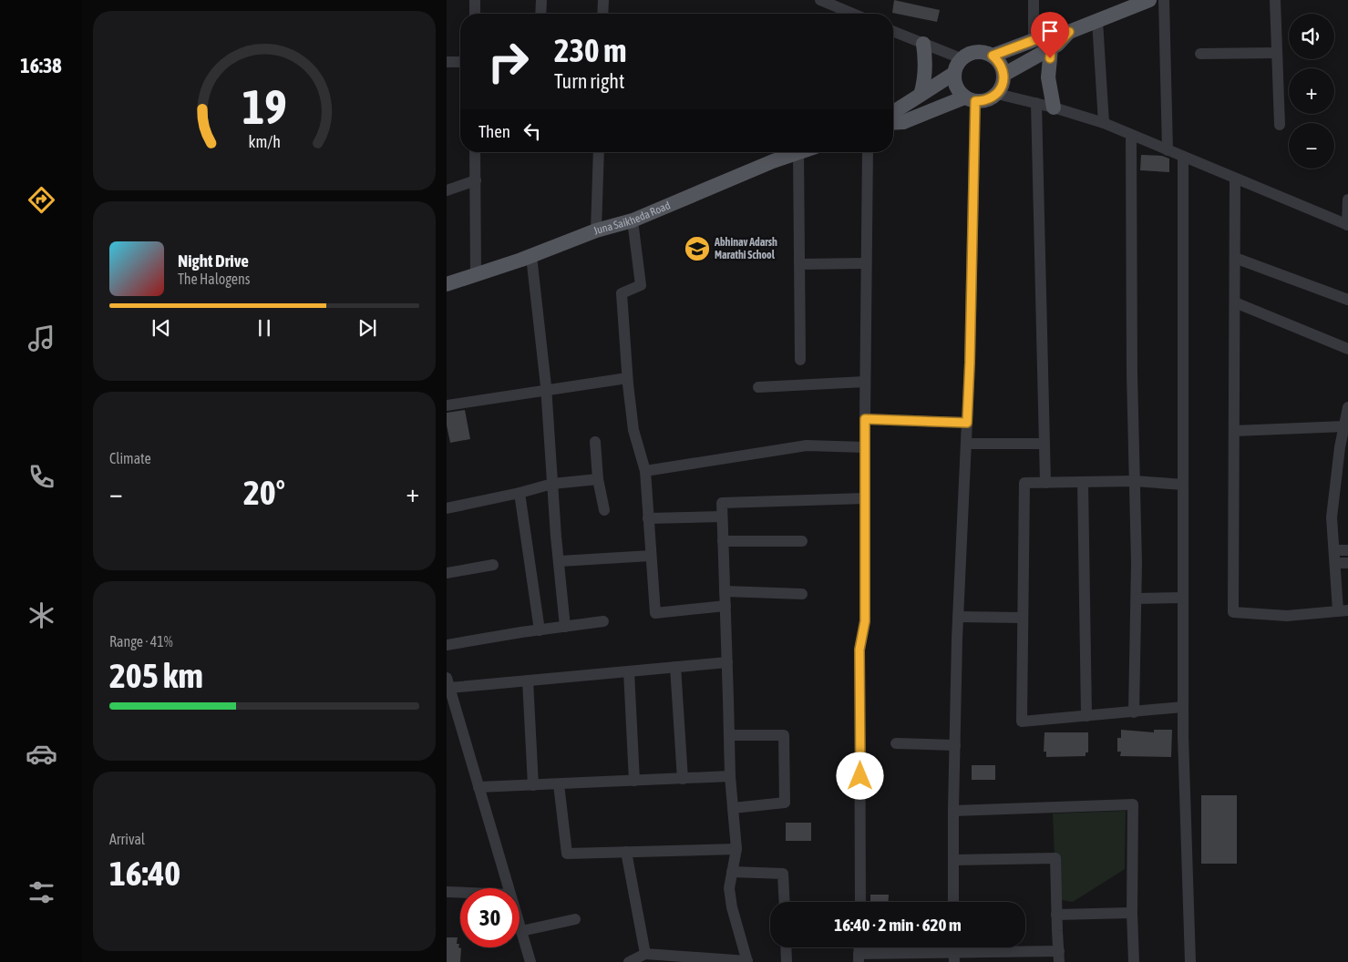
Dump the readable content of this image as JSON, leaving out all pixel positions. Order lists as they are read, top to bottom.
{
  "streets": {
    "main road": ["Juna Saikheda Road"]
  },
  "places": {
    "school or university": ["Abhinav Adarsh Marathi School"]
  },
  "page": {
    "tabs": "16:38",
    "map_buttons": ["+", "−"],
    "turn": ["230 m", "Turn right"],
    "then": "Then",
    "song": ["Night Drive", "The Halogens"],
    "tile": [
      "Climate",
      ["Range · 41%", "205 km"],
      ["Arrival", "16:40"]
    ],
    "heat": ["−", "20°", "+"],
    "limit": "30",
    "trip": "16:40 · 2 min · 620 m",
    "gauge": ["19", "km/h"]
  }
}
